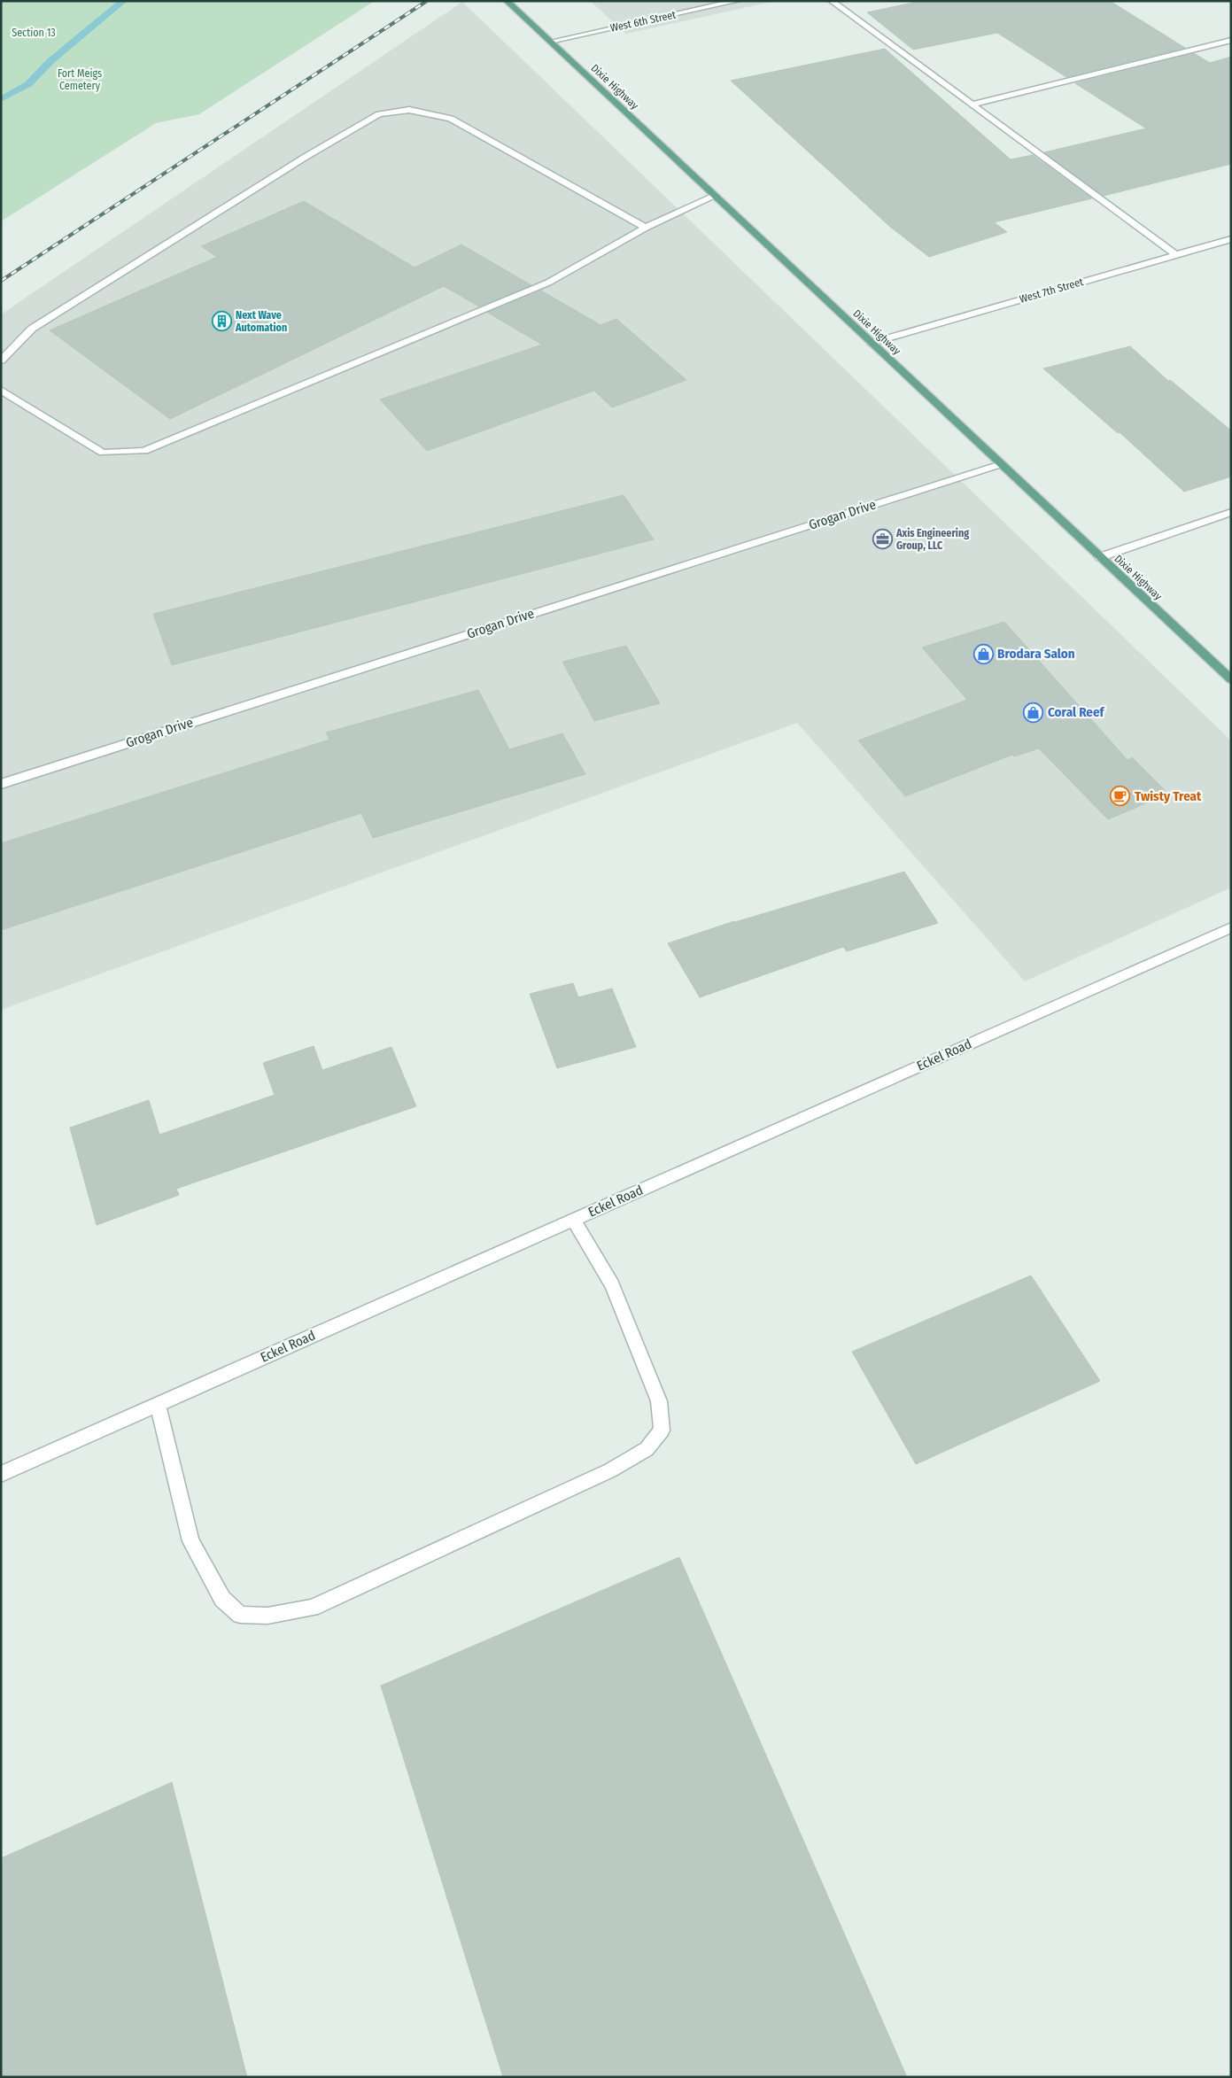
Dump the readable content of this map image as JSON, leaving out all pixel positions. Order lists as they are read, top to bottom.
{
  "streets": {
    "main road": ["Dixie Highway"],
    "street": [
      "West 6th Street",
      "West 7th Street",
      "Grogan Drive",
      "Eckel Road"
    ]
  },
  "crossings": [
    ["West 6th Street", "Dixie Highway"],
    ["Dixie Highway", "West 7th Street"],
    ["Dixie Highway", "Grogan Drive"]
  ],
  "parks": ["Section 13", "Fort Meigs Cemetery"],
  "places": {
    "building": ["Next Wave Automation"],
    "office": ["Axis Engineering Group, LLC"],
    "shop": ["Brodara Salon", "Coral Reef"],
    "cafe": ["Twisty Treat"]
  }
}
